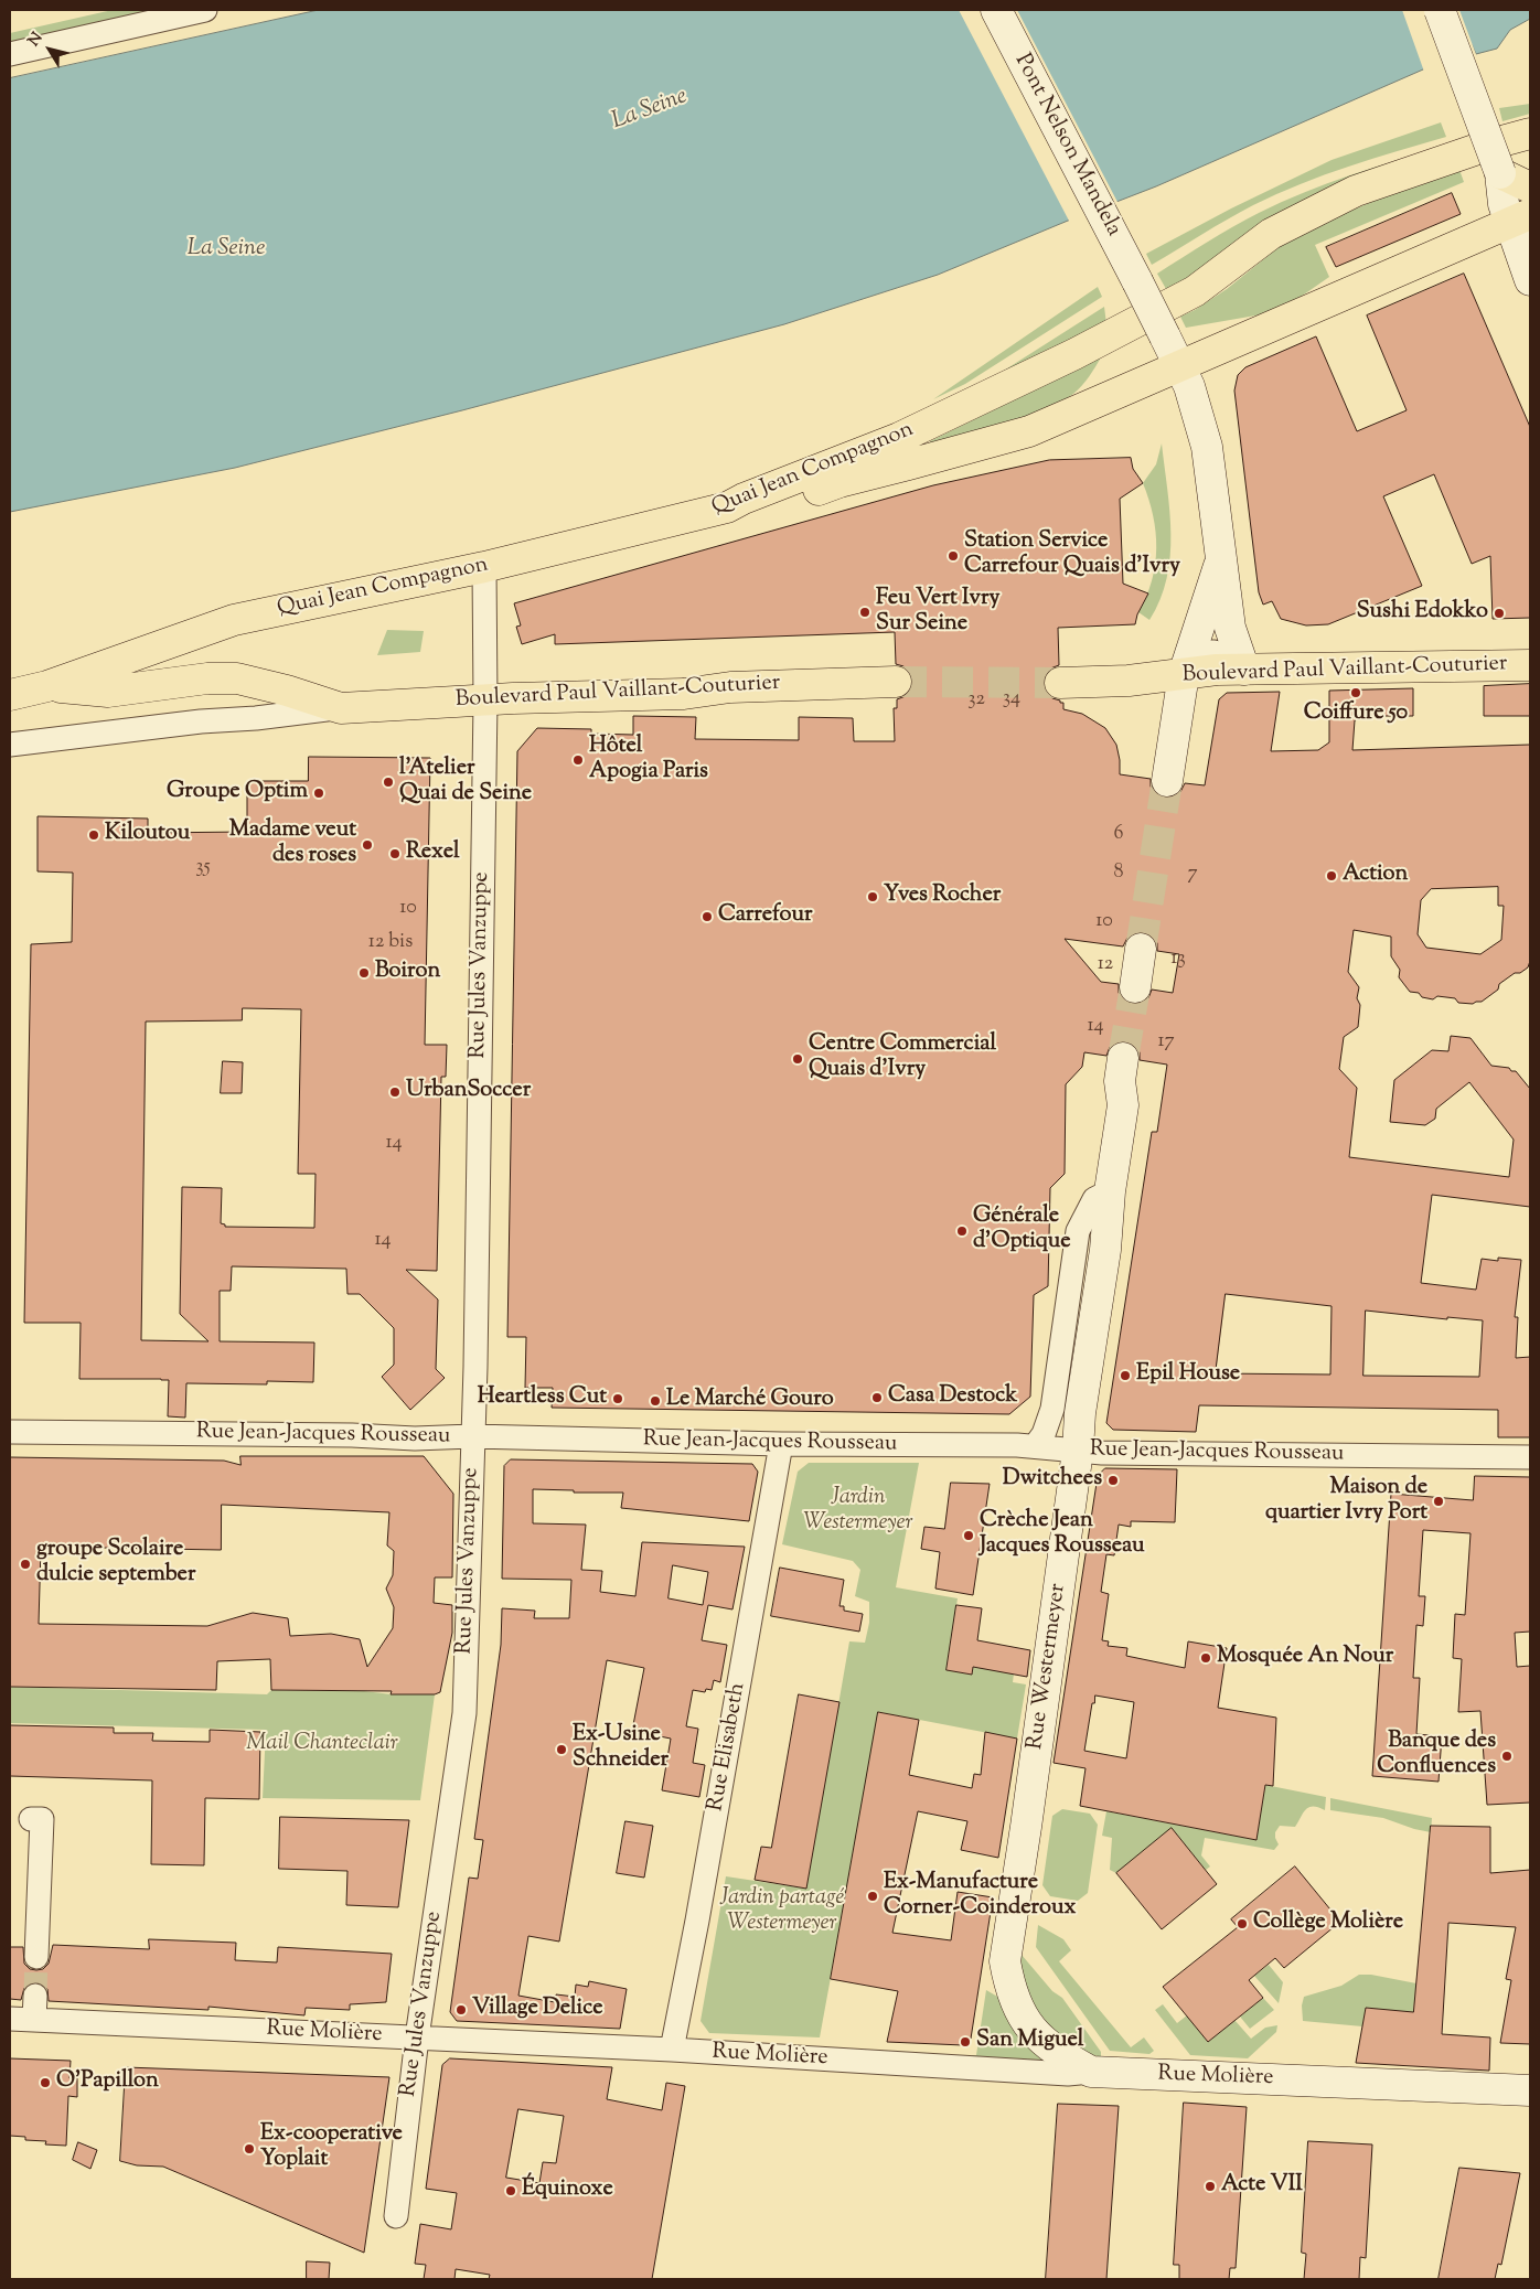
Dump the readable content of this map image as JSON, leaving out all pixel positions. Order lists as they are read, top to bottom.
{
  "streets": {
    "main road": [
      "Pont Nelson Mandela",
      "Quai Jean Compagnon",
      "Boulevard Paul Vaillant-Couturier",
      "Rue Westermeyer",
      "Rue Molière"
    ],
    "street": ["Rue Jules Vanzuppe", "Rue Jean-Jacques Rousseau", "Rue Elisabeth"]
  },
  "crossings": [
    ["Quai Jean Compagnon", "Boulevard Paul Vaillant-Couturier"],
    ["Quai Jean Compagnon", "Rue Jules Vanzuppe"],
    ["Boulevard Paul Vaillant-Couturier", "Rue Jules Vanzuppe"],
    ["Rue Jules Vanzuppe", "Rue Jean-Jacques Rousseau"],
    ["Rue Jules Vanzuppe", "Rue Molière"],
    ["Rue Jean-Jacques Rousseau", "Rue Westermeyer"],
    ["Rue Jean-Jacques Rousseau", "Rue Elisabeth"],
    ["Rue Westermeyer", "Rue Molière"],
    ["Rue Elisabeth", "Rue Molière"]
  ],
  "water": ["La Seine"],
  "parks": ["Jardin Westermeyer", "Mail Chanteclair", "Jardin partagé Westermeyer"],
  "places": [
    "Station Service Carrefour Quais d'Ivry",
    "Feu Vert Ivry Sur Seine",
    "Sushi Edokko",
    "Coiffure 50",
    "Hôtel Apogia Paris",
    "l’Atelier Quai de Seine",
    "Groupe Optim",
    "Kiloutou",
    "Madame veut des roses",
    "Rexel",
    "Action",
    "Yves Rocher",
    "Carrefour",
    "Boiron",
    "Centre Commercial Quais d'Ivry",
    "UrbanSoccer",
    "Générale d'Optique",
    "Epil House",
    "Casa Destock",
    "Heartless Cut",
    "Le Marché Gouro",
    "Dwitchees",
    "Maison de quartier Ivry Port",
    "Crèche Jean Jacques Rousseau",
    "groupe Scolaire dulcie september",
    "Mosquée An Nour",
    "Ex-Usine Schneider",
    "Banque des Confluences",
    "Ex-Manufacture Corner-Coinderoux",
    "Collège Molière",
    "Village Delice",
    "San Miguel",
    "O'Papillon",
    "Ex-cooperative Yoplait",
    "Acte VII",
    "Équinoxe"
  ],
  "house_numbers": [
    "34",
    "32",
    "6",
    "35",
    "8",
    "7",
    "10",
    "10",
    "12 bis",
    "13",
    "12",
    "14",
    "17",
    "14",
    "14"
  ],
  "north": "top left"
}
